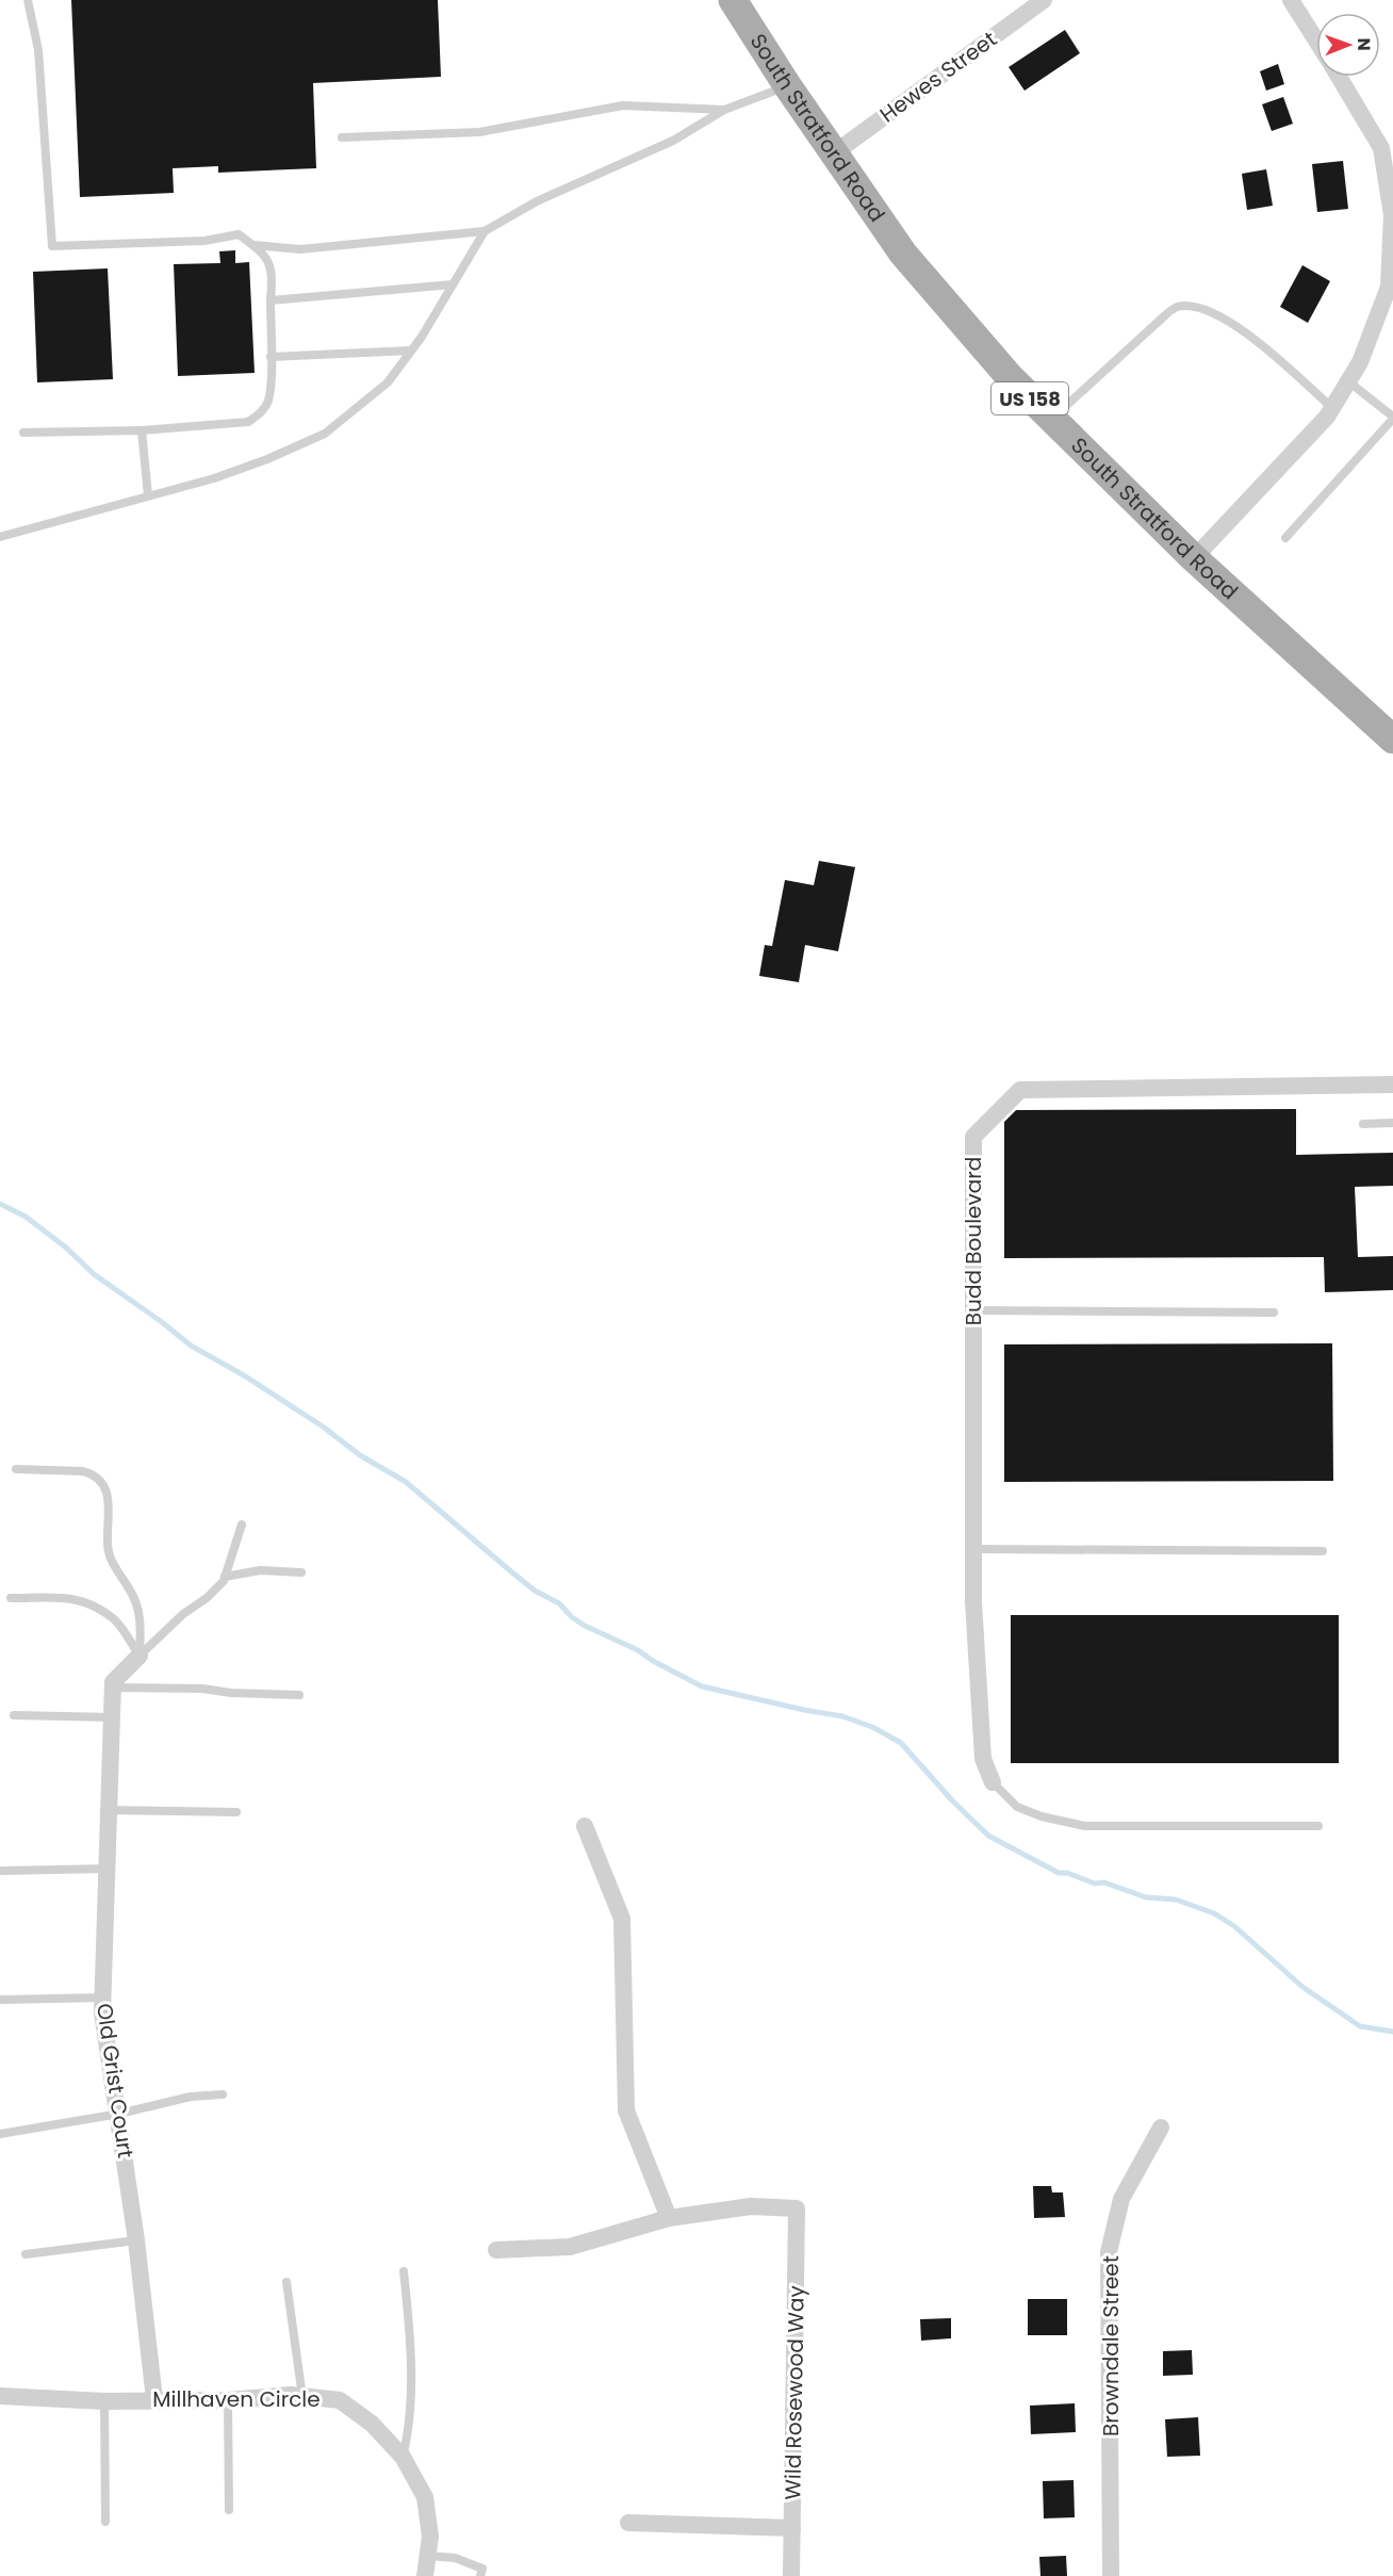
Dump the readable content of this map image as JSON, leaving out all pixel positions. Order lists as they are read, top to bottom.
{
  "streets": {
    "main road": ["South Stratford Road", "US 158"],
    "street": [
      "Hewes Street",
      "Budd Boulevard",
      "Old Grist Court",
      "Browndale Street",
      "Wild Rosewood Way",
      "Millhaven Circle"
    ]
  },
  "crossings": [
    ["Hewes Street", "South Stratford Road"],
    ["Old Grist Court", "Millhaven Circle"]
  ],
  "north": "right"
}
